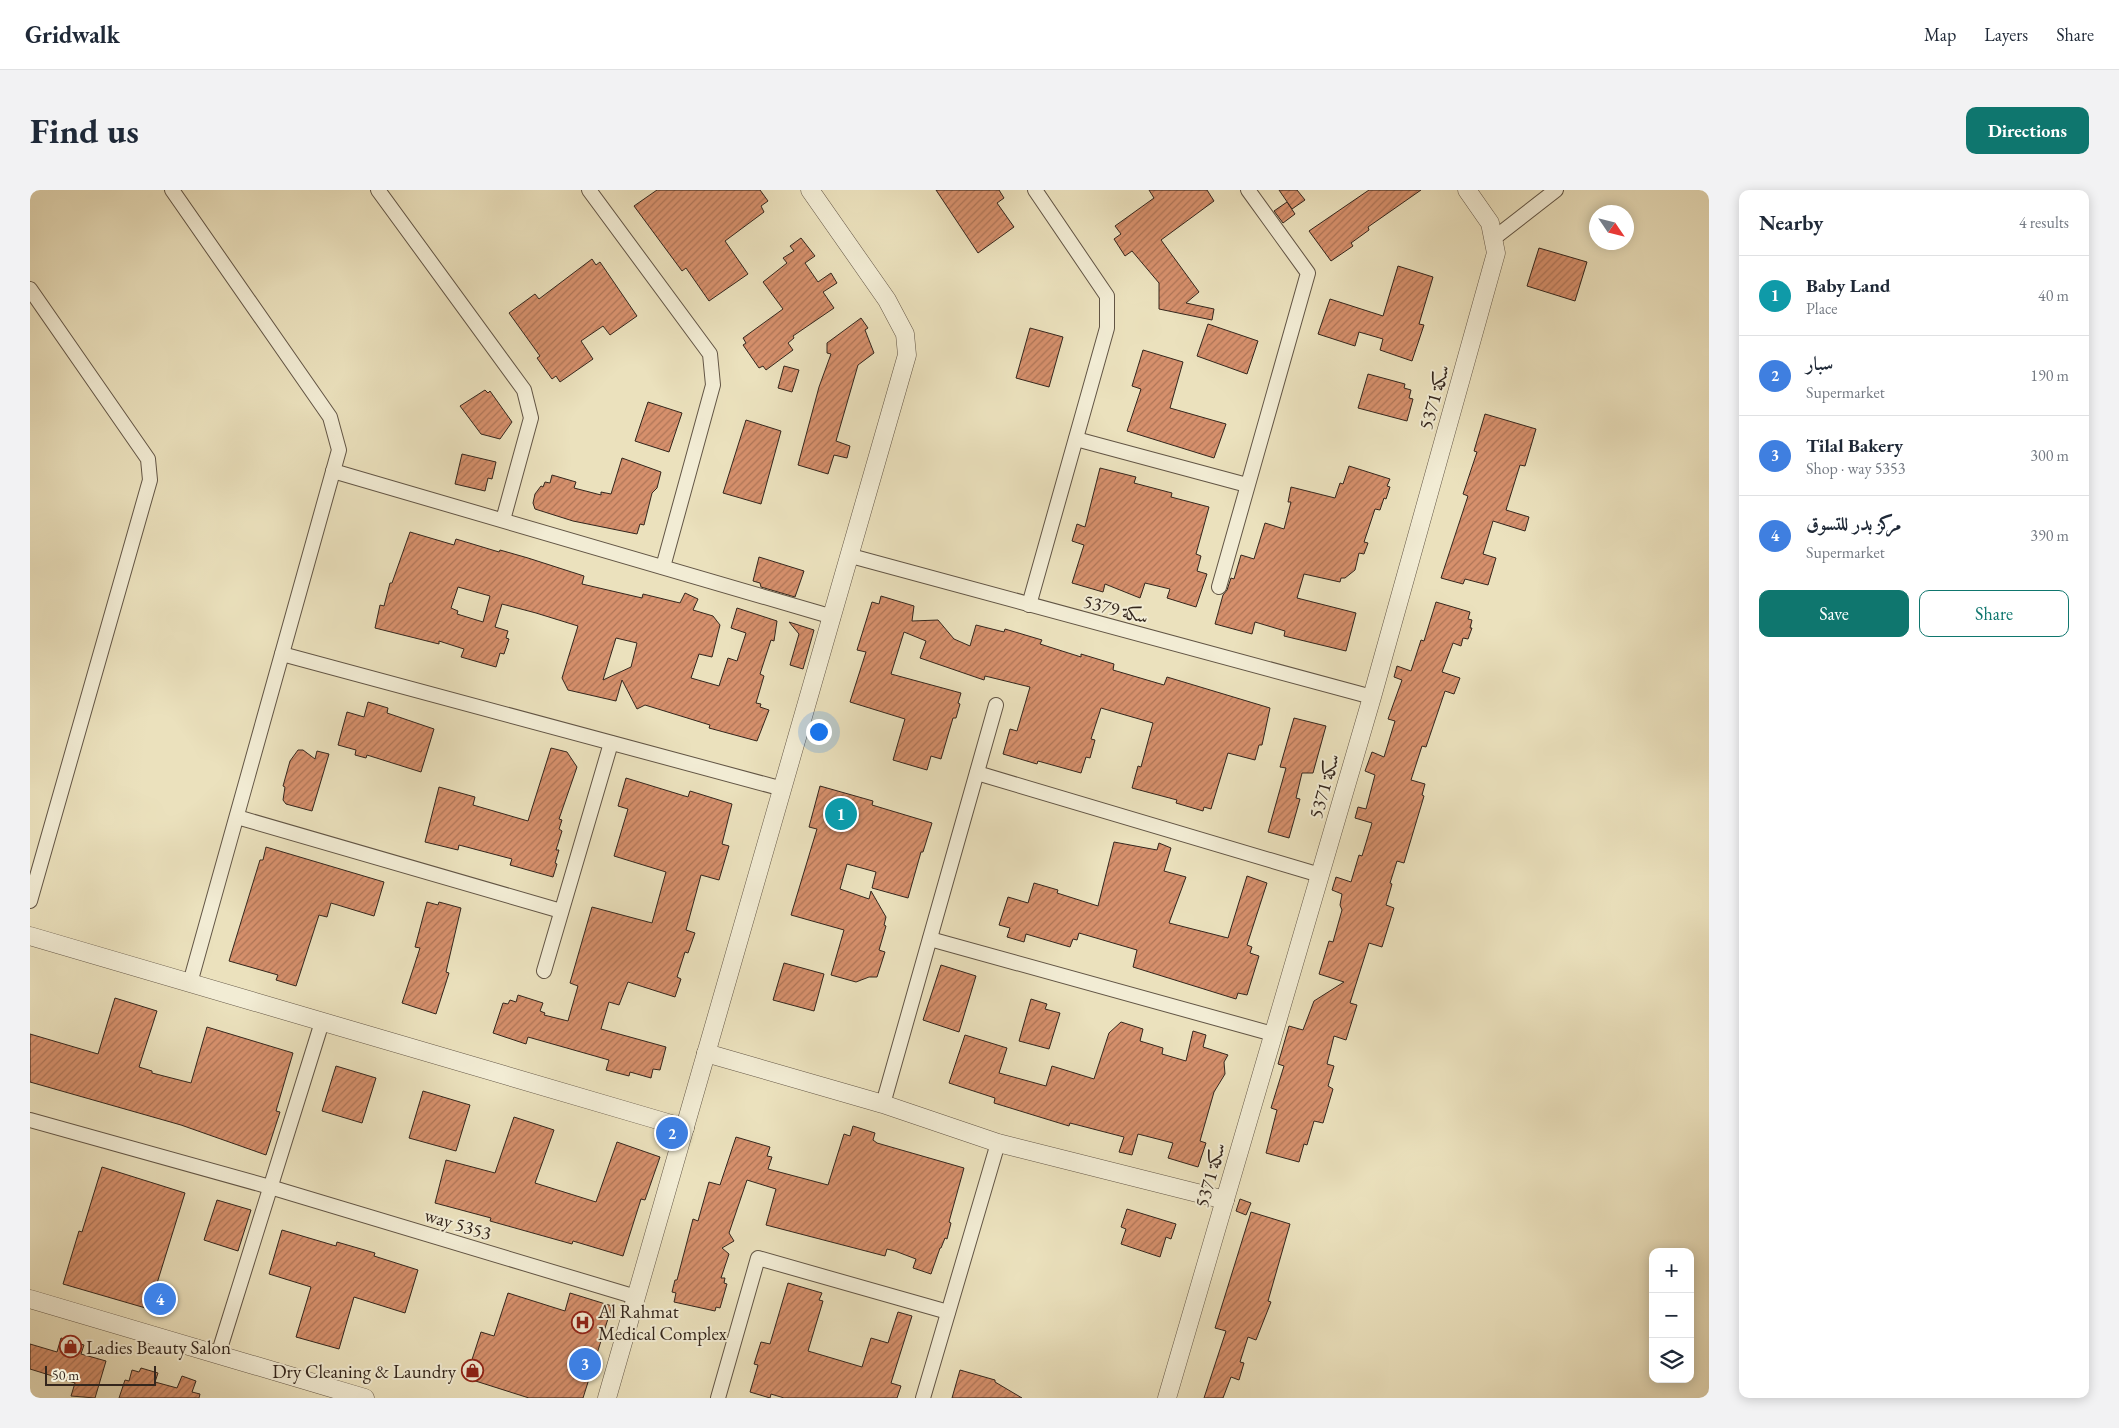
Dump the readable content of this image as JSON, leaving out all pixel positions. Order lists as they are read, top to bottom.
{
  "streets": {
    "street": ["سكة 5371", "سكة 5379", "way 5353"]
  },
  "crossings": [
    ["سكة 5371", "سكة 5379"]
  ],
  "places": {
    "hospital": ["Al Rahmat Medical Complex"],
    "shop": ["Ladies Beauty Salon", "Dry Cleaning & Laundry"]
  },
  "scale_bar": "50 m",
  "north": "bottom right",
  "page": {
    "header": "Gridwalk",
    "nav": ["Map", "Layers", "Share"],
    "buttons": [
      "Directions",
      ["Save", "Share"]
    ],
    "title": "Find us",
    "heading": ["Nearby", "4 results"],
    "list": [
      {
        "mark": "1",
        "name": "Baby Land",
        "note": "Place",
        "value": "40 m"
      },
      {
        "mark": "2",
        "name": "سبار",
        "note": "Supermarket",
        "value": "190 m"
      },
      {
        "mark": "3",
        "name": "Tilal Bakery",
        "note": "Shop · way 5353",
        "value": "300 m"
      },
      {
        "mark": "4",
        "name": "مركز بدر للتسوق",
        "note": "Supermarket",
        "value": "390 m"
      }
    ],
    "pins": [
      "1",
      "2",
      "4",
      "3"
    ],
    "map_buttons": ["+", "−"],
    "scale": "50 m"
  }
}
